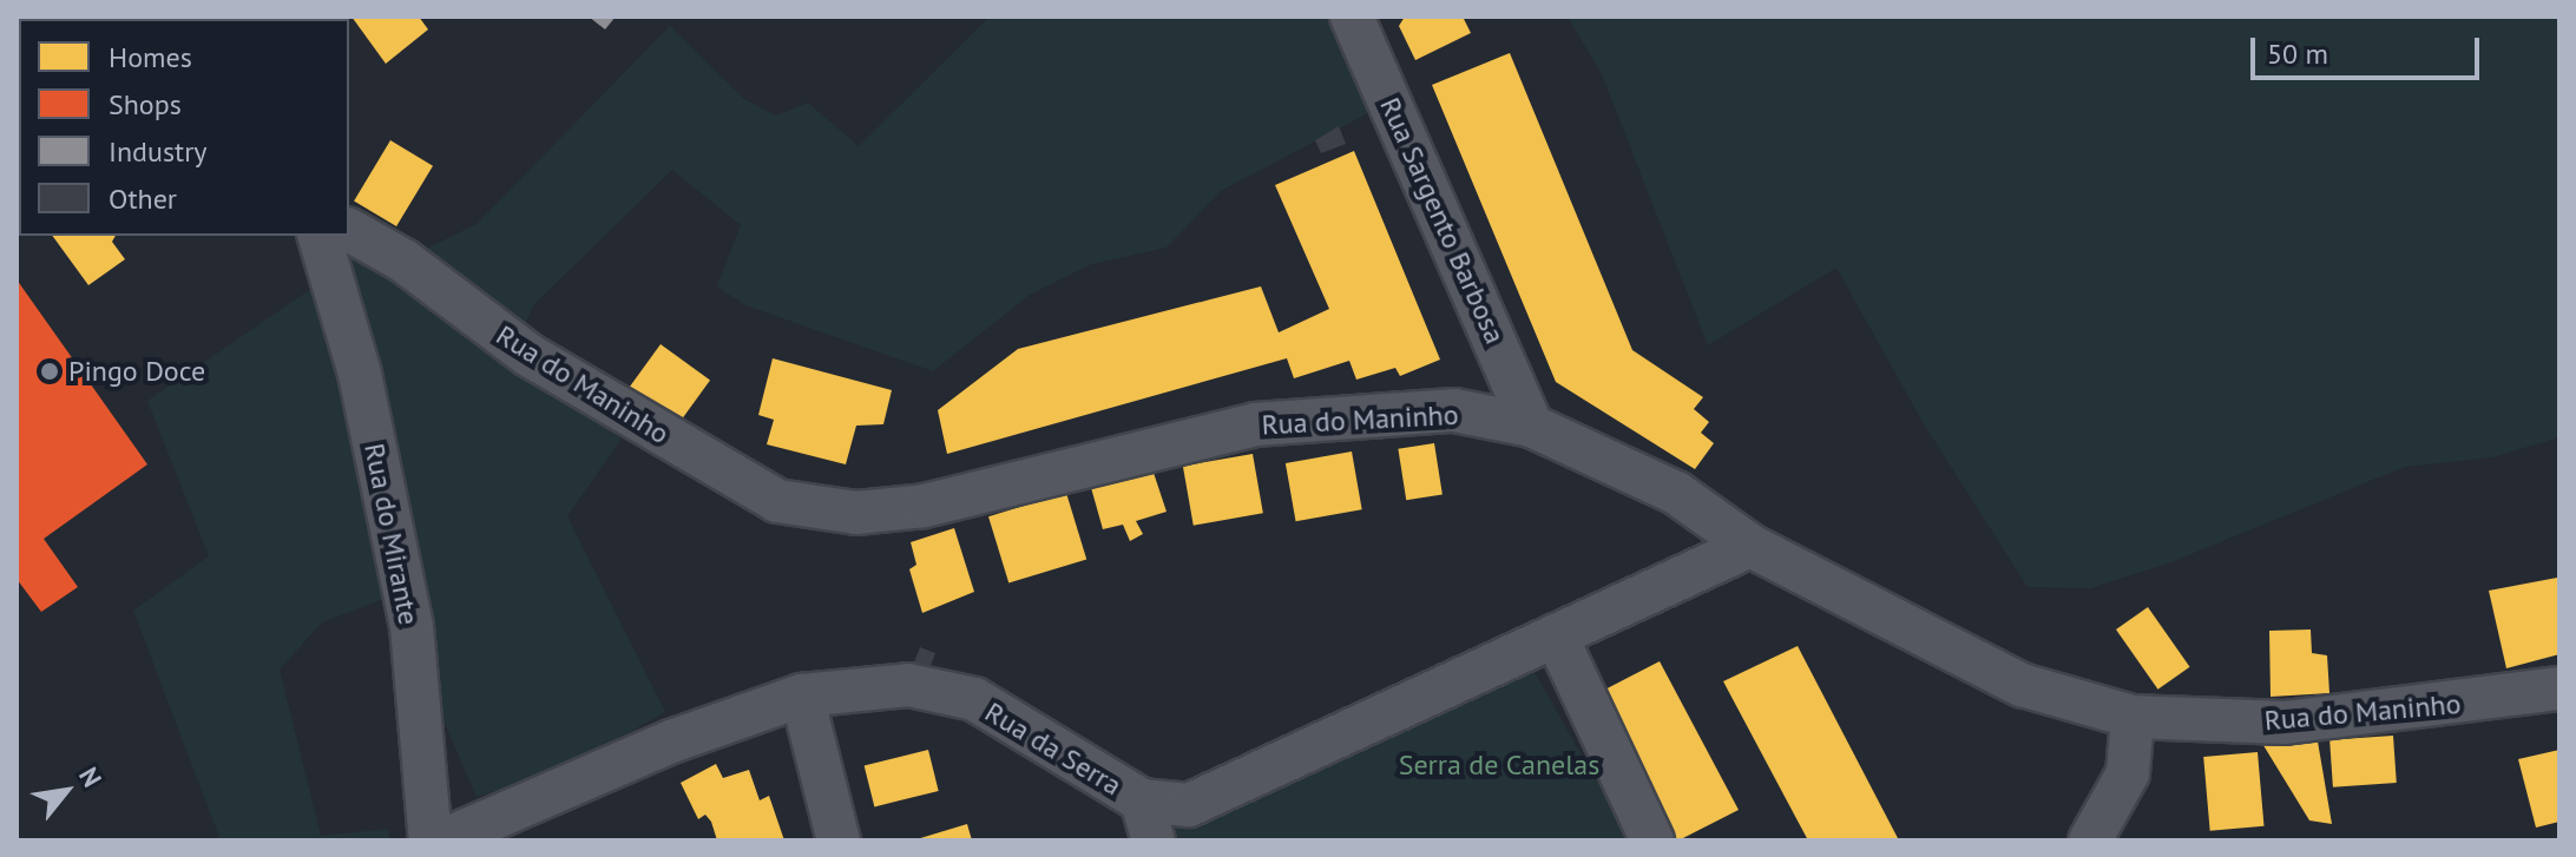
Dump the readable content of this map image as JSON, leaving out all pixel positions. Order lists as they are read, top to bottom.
{
  "streets": {
    "street": [
      "Rua Sargento Barbosa",
      "Rua do Maninho",
      "Rua do Mirante",
      "Rua da Serra"
    ]
  },
  "crossings": [
    ["Rua Sargento Barbosa", "Rua do Maninho"],
    ["Rua do Maninho", "Rua da Serra"]
  ],
  "parks": ["Serra de Canelas"],
  "places": ["Pingo Doce"],
  "legend": [
    "Homes",
    "Shops",
    "Industry",
    "Other"
  ],
  "scale_bar": "50 m",
  "north": "top right"
}
